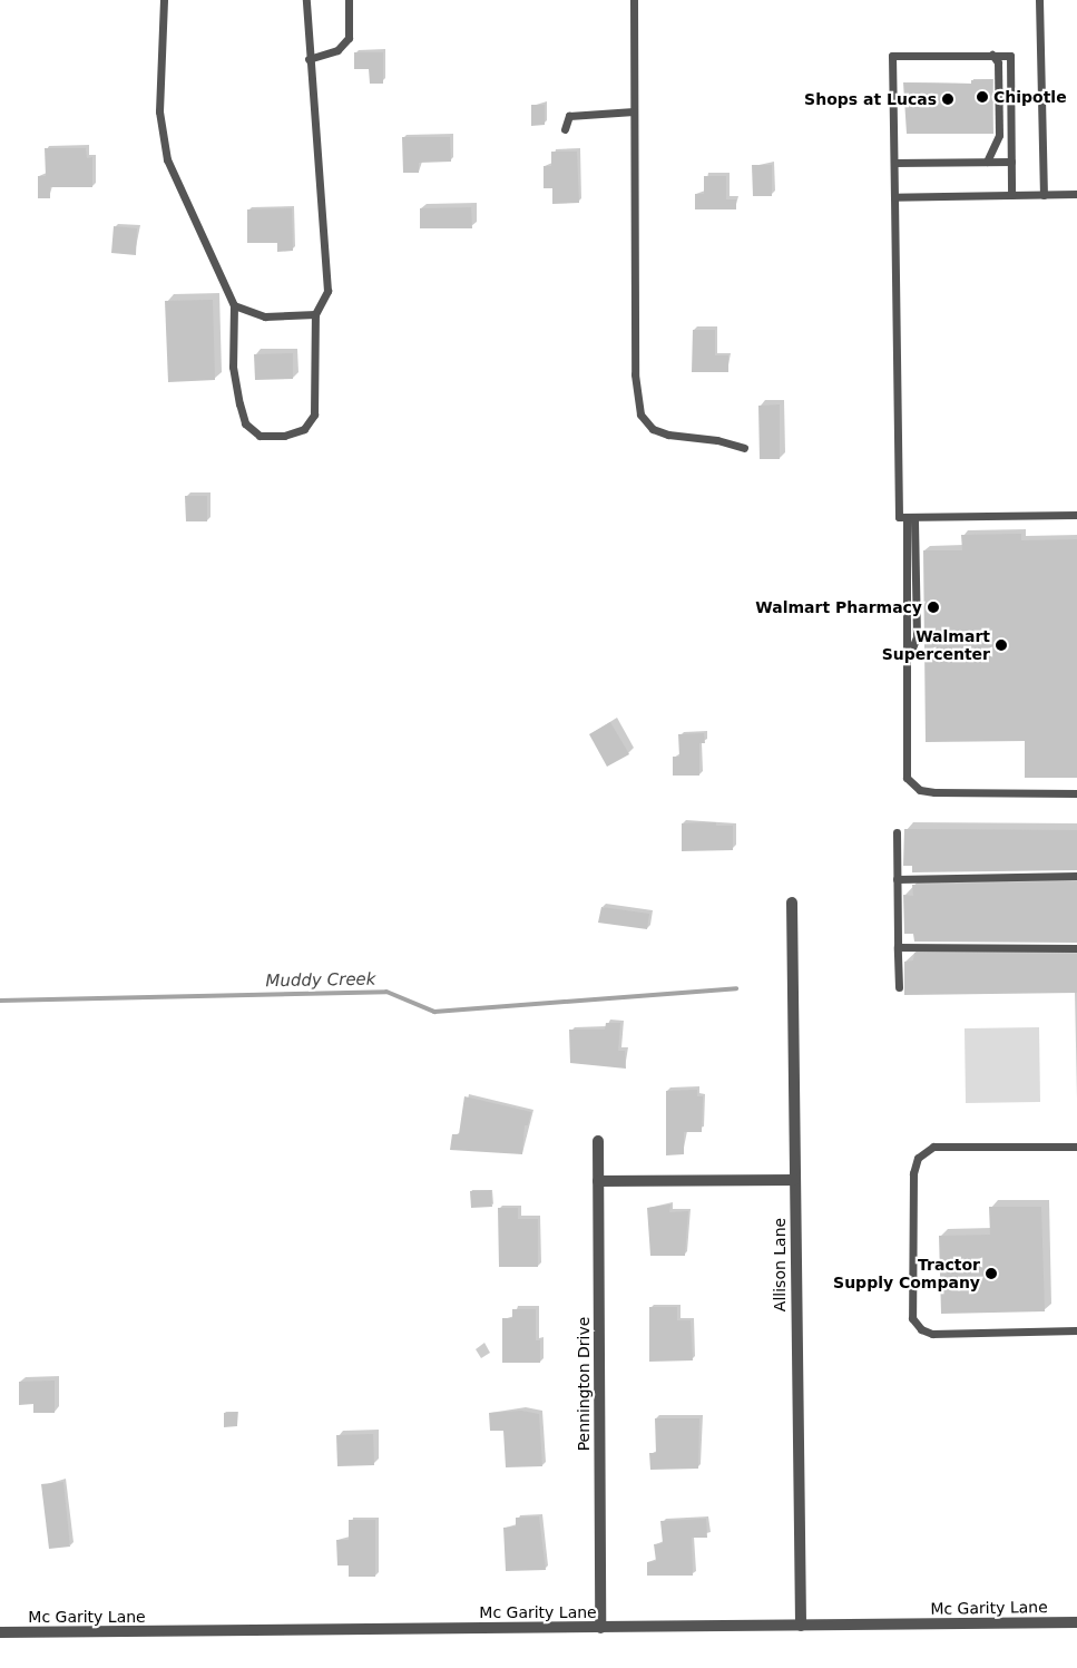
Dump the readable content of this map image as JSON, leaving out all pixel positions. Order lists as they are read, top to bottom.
{
  "streets": {
    "street": ["Allison Lane", "Pennington Drive", "Mc Garity Lane"]
  },
  "crossings": [
    ["Allison Lane", "Mc Garity Lane"],
    ["Pennington Drive", "Mc Garity Lane"]
  ],
  "water": ["Muddy Creek"],
  "places": [
    "Chipotle",
    "Shops at Lucas",
    "Walmart Pharmacy",
    "Walmart Supercenter",
    "Tractor Supply Company"
  ]
}
